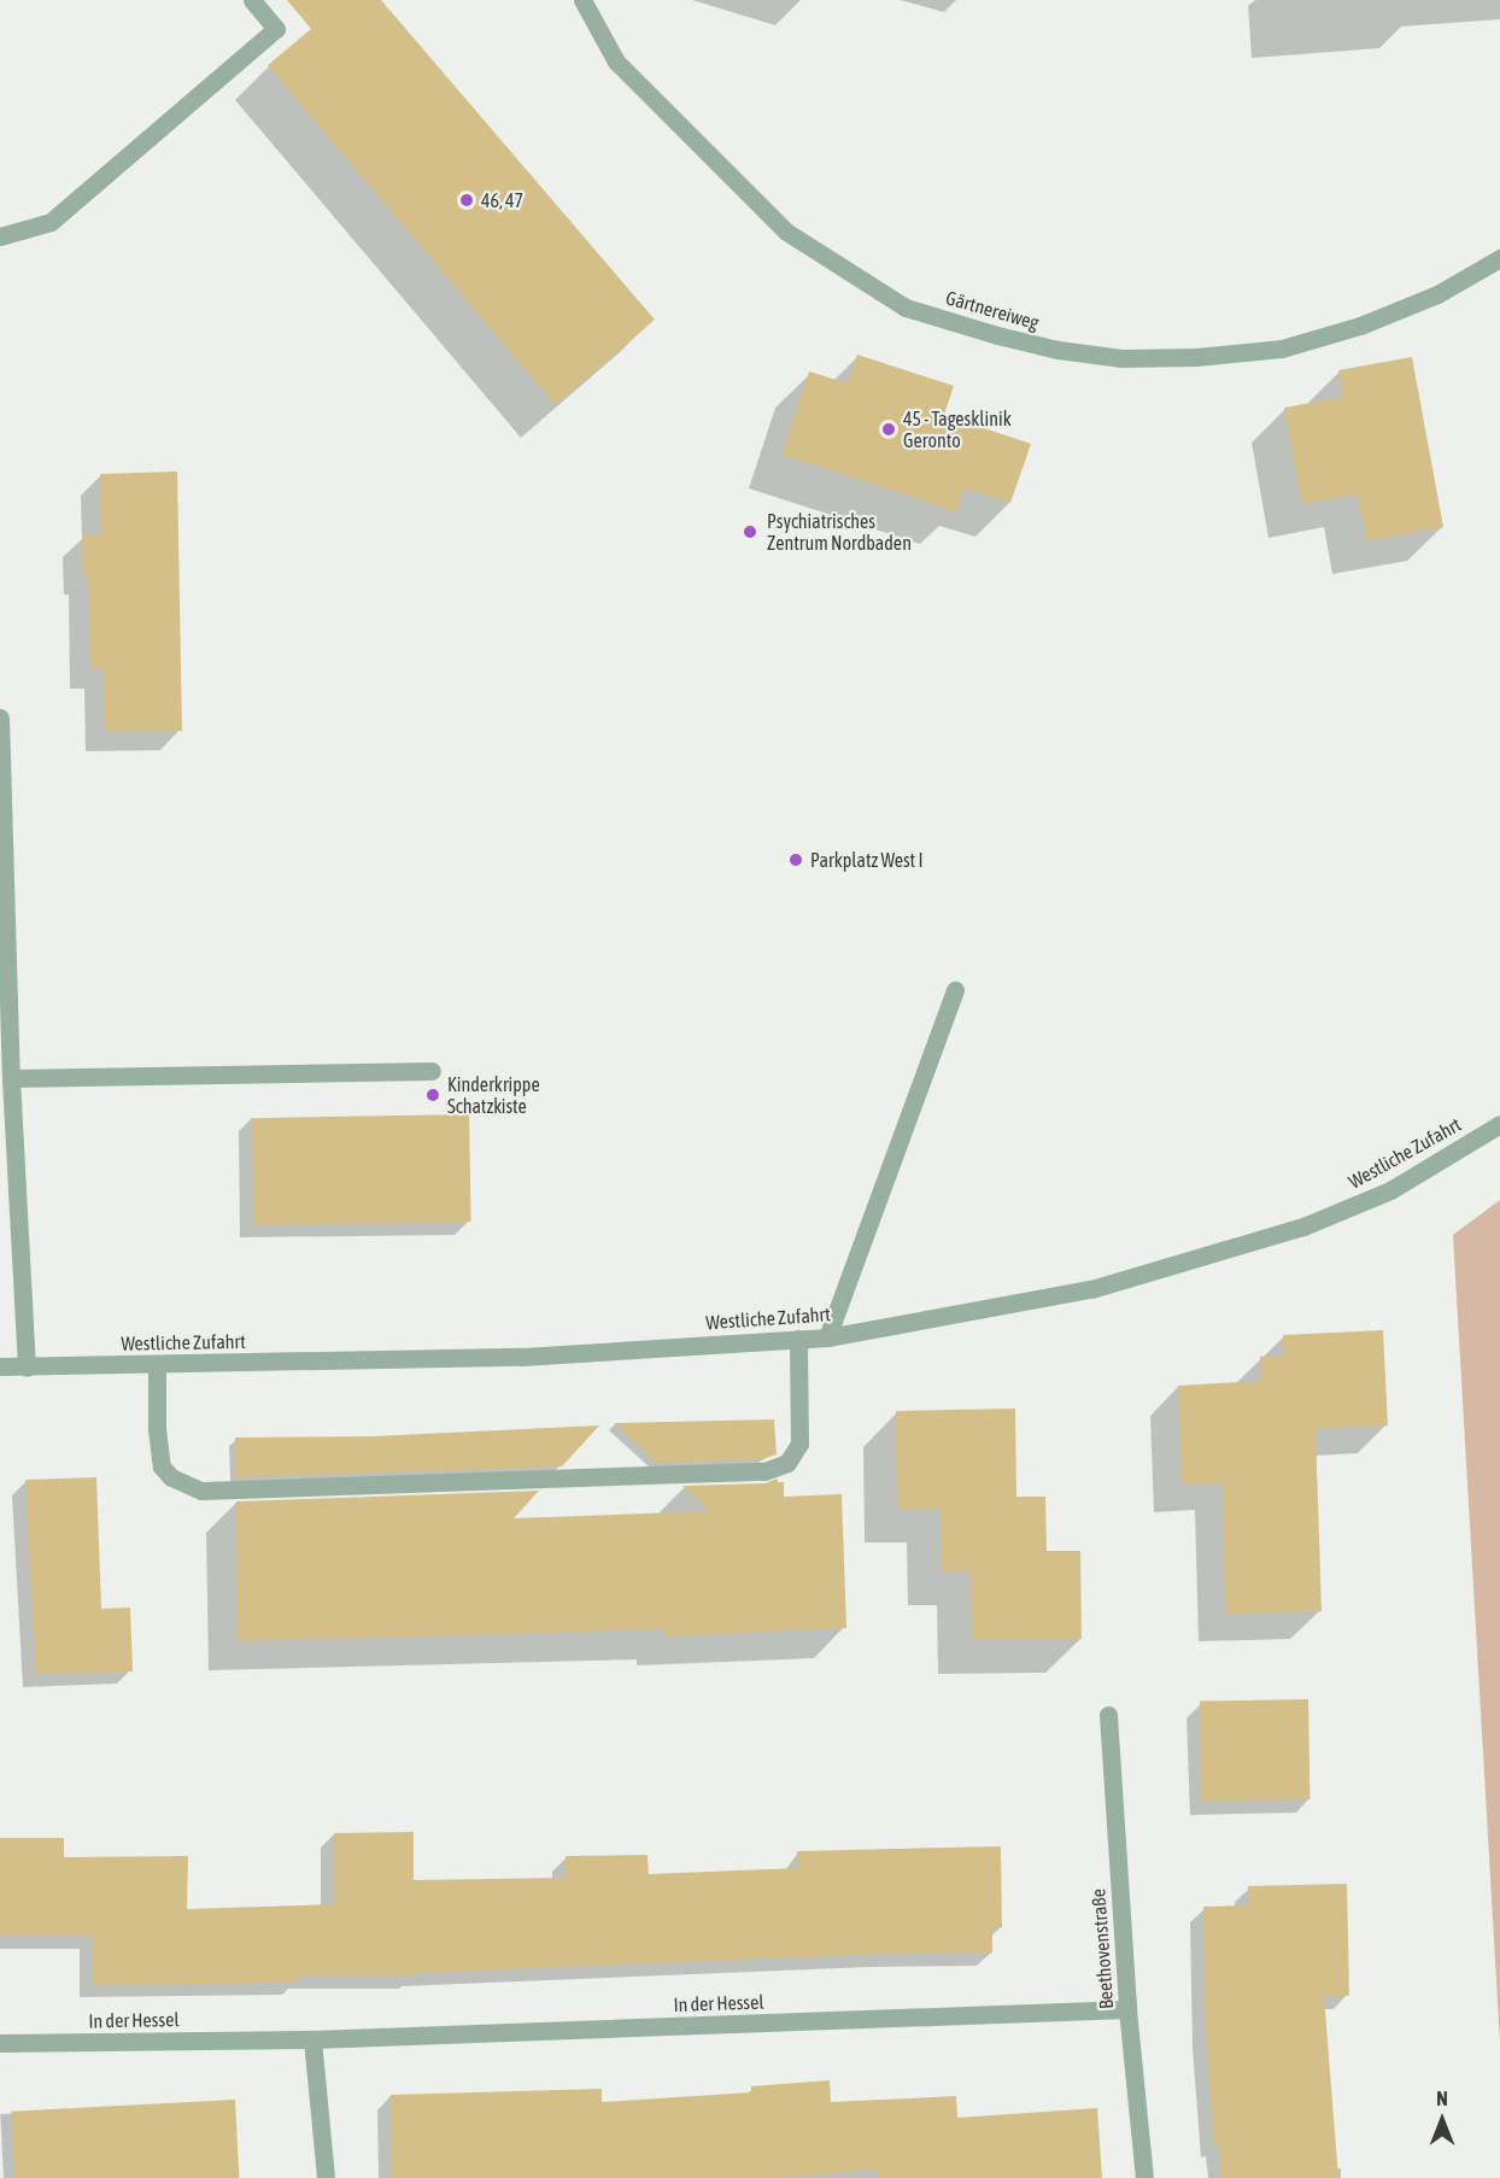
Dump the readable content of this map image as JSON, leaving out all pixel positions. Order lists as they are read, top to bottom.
{
  "streets": {
    "street": [
      "Gärtnereiweg",
      "Westliche Zufahrt",
      "Beethovenstraße",
      "In der Hessel"
    ]
  },
  "crossings": [
    ["Beethovenstraße", "In der Hessel"]
  ],
  "places": [
    "46, 47",
    "45 - Tagesklinik Geronto",
    "Psychiatrisches Zentrum Nordbaden",
    "Parkplatz West I",
    "Kinderkrippe Schatzkiste"
  ],
  "north": "top"
}
